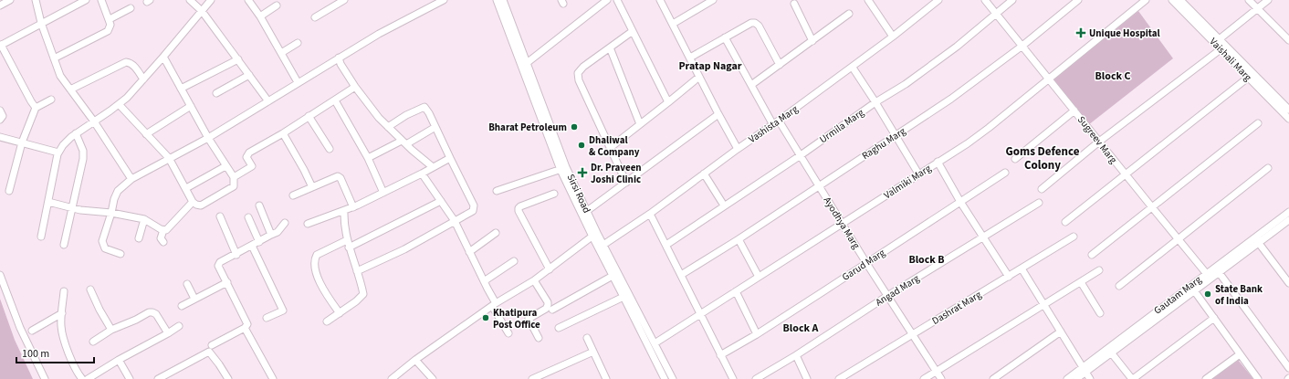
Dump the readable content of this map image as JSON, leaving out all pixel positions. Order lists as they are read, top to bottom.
{
  "streets": {
    "street": [
      "Vaishali Marg",
      "Vashista Marg",
      "Urmila Marg",
      "Sugreev Marg",
      "Raghu Marg",
      "Valmiki Marg",
      "Sirsi Road",
      "Ayodhya Marg",
      "Garud Marg",
      "Angad Marg",
      "Gautam Marg",
      "Dashrat Marg"
    ]
  },
  "crossings": [
    ["Vashista Marg", "Sirsi Road"],
    ["Vashista Marg", "Ayodhya Marg"],
    ["Urmila Marg", "Sugreev Marg"],
    ["Urmila Marg", "Ayodhya Marg"],
    ["Sugreev Marg", "Raghu Marg"],
    ["Sugreev Marg", "Valmiki Marg"],
    ["Sugreev Marg", "Gautam Marg"],
    ["Raghu Marg", "Ayodhya Marg"],
    ["Valmiki Marg", "Sirsi Road"],
    ["Valmiki Marg", "Ayodhya Marg"],
    ["Ayodhya Marg", "Garud Marg"],
    ["Ayodhya Marg", "Angad Marg"],
    ["Ayodhya Marg", "Dashrat Marg"]
  ],
  "districts": [
    "Pratap Nagar",
    "Block C",
    "Goms Defence Colony",
    "Block B",
    "Block A"
  ],
  "places": {
    "health": ["Unique Hospital", "Dr. Praveen Joshi Clinic"],
    "other": [
      "Bharat Petroleum",
      "Dhaliwal & Company",
      "State Bank of India",
      "Khatipura Post Office"
    ]
  },
  "scale_bar": "100 m"
}
